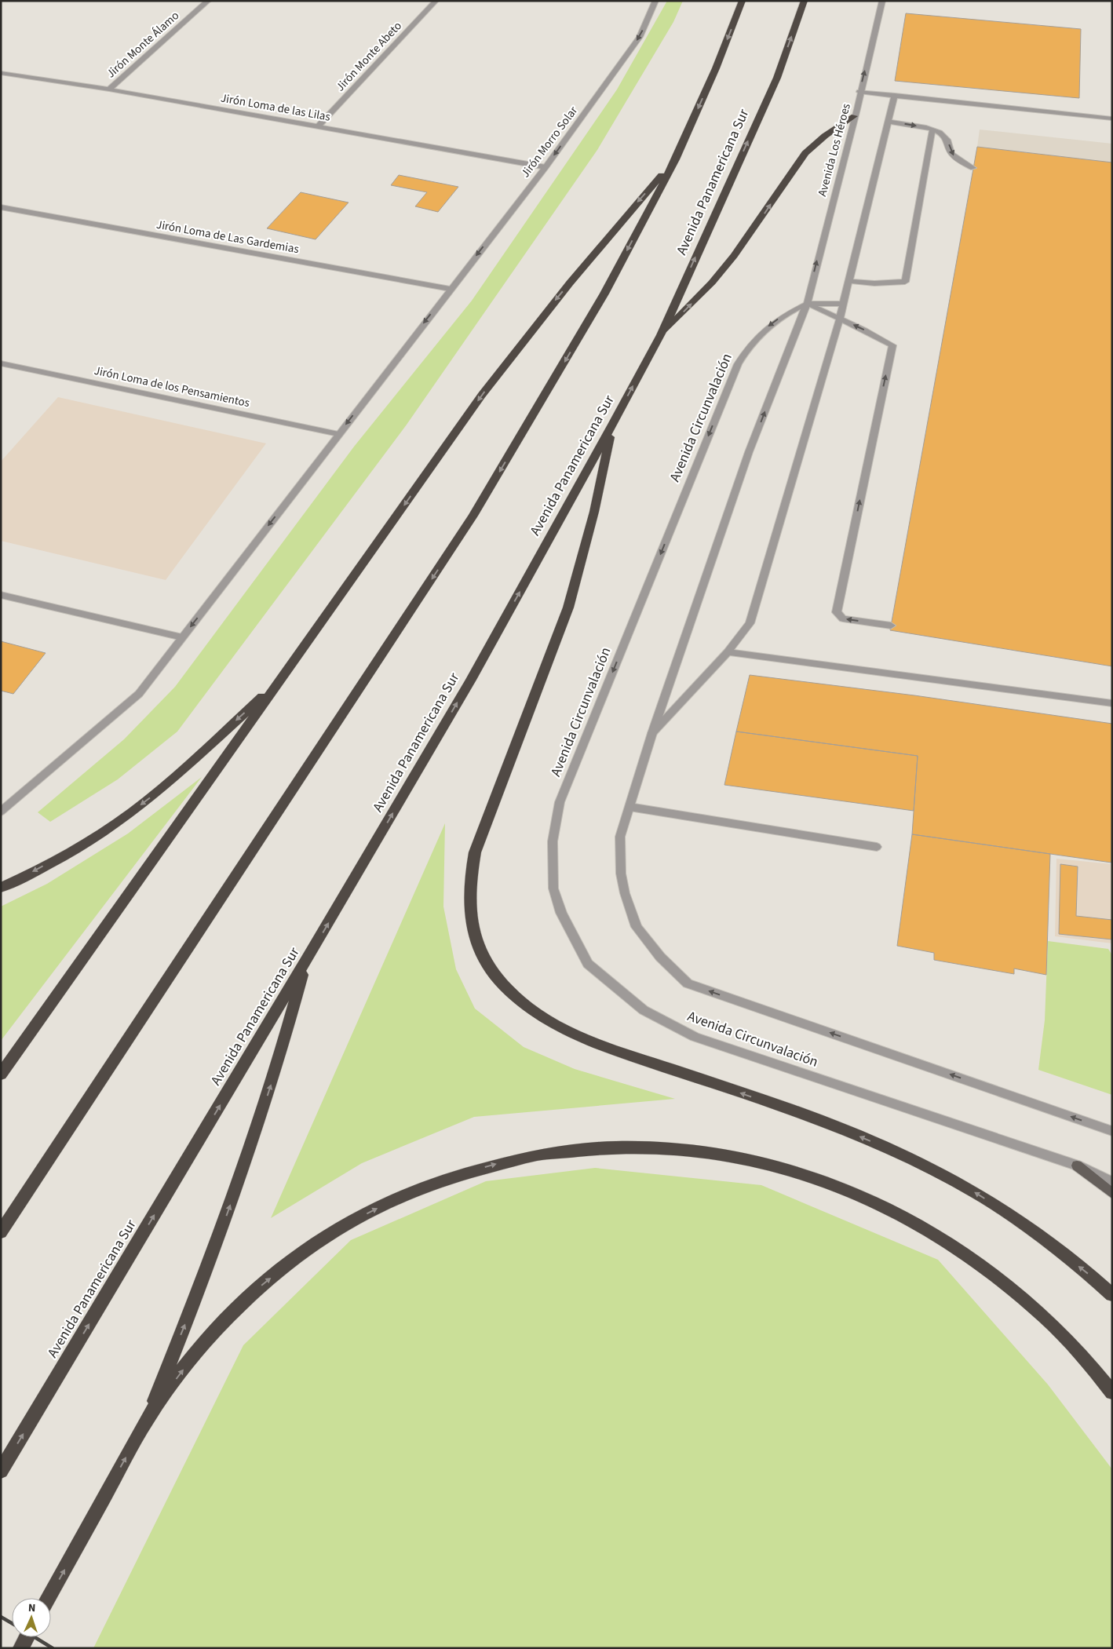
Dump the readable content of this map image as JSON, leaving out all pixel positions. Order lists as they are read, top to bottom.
{
  "streets": {
    "highway": ["Avenida Panamericana Sur"],
    "street": [
      "Jirón Monte Álamo",
      "Jirón Monte Abeto",
      "Jirón Loma de las Lilas",
      "Jirón Morro Solar",
      "Avenida Los Héroes",
      "Jirón Loma de Las Gardemias",
      "Jirón Loma de los Pensamientos",
      "Avenida Circunvalación"
    ]
  },
  "crossings": [
    ["Jirón Monte Álamo", "Jirón Loma de las Lilas"],
    ["Jirón Monte Abeto", "Jirón Loma de las Lilas"],
    ["Jirón Loma de las Lilas", "Jirón Morro Solar"],
    ["Jirón Morro Solar", "Jirón Loma de Las Gardemias"],
    ["Jirón Morro Solar", "Jirón Loma de los Pensamientos"],
    ["Avenida Los Héroes", "Avenida Circunvalación"]
  ],
  "one_way": ["Jirón Morro Solar"],
  "north": "top"
}
